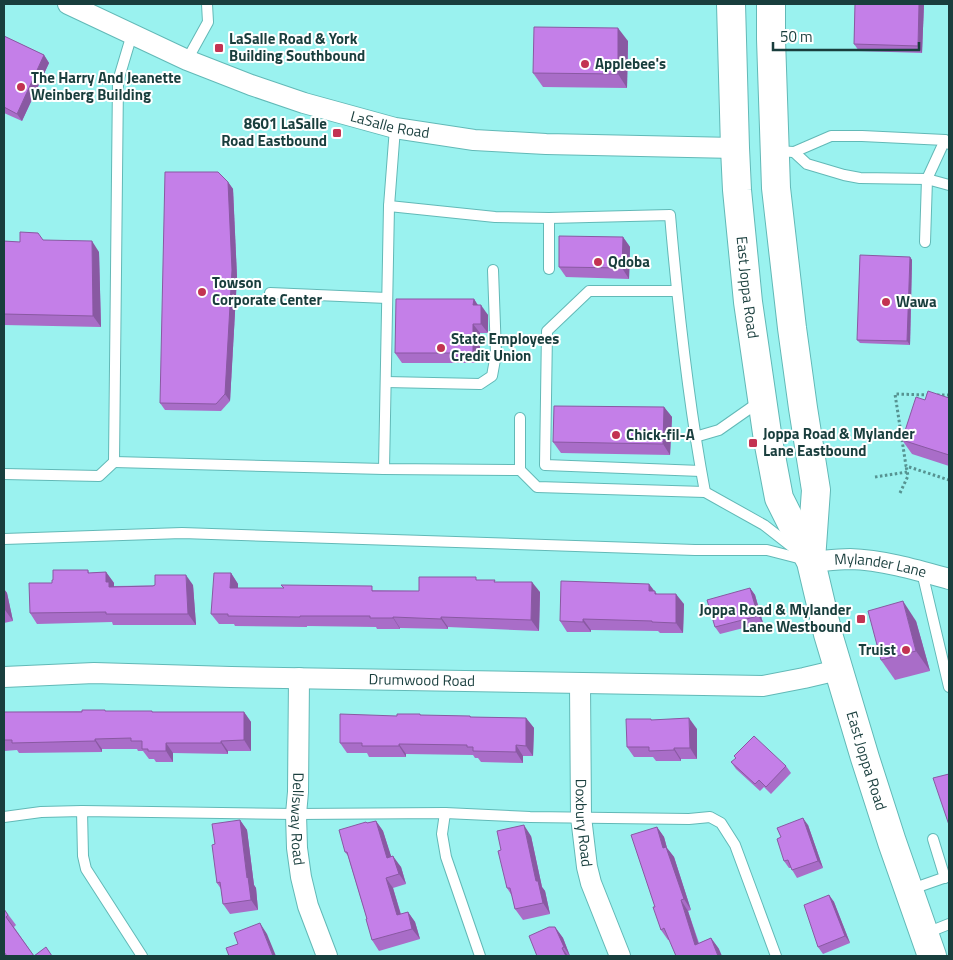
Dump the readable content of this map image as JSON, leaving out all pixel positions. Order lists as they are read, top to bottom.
{
  "streets": {
    "main road": ["East Joppa Road"],
    "street": [
      "LaSalle Road",
      "Mylander Lane",
      "Drumwood Road",
      "Dellsway Road",
      "Doxbury Road"
    ]
  },
  "crossings": [
    ["LaSalle Road", "East Joppa Road"],
    ["East Joppa Road", "Mylander Lane"],
    ["East Joppa Road", "Drumwood Road"],
    ["Drumwood Road", "Dellsway Road"],
    ["Drumwood Road", "Doxbury Road"]
  ],
  "places": {
    "transit": [
      "LaSalle Road & York Building Southbound",
      "8601 LaSalle Road Eastbound",
      "Joppa Road & Mylander Lane Eastbound",
      "Joppa Road & Mylander Lane Westbound"
    ],
    "other": [
      "Applebee's",
      "The Harry And Jeanette Weinberg Building",
      "Qdoba",
      "Towson Corporate Center",
      "Wawa",
      "State Employees Credit Union",
      "Chick-fil-A",
      "Truist"
    ]
  },
  "scale_bar": "50 m"
}
